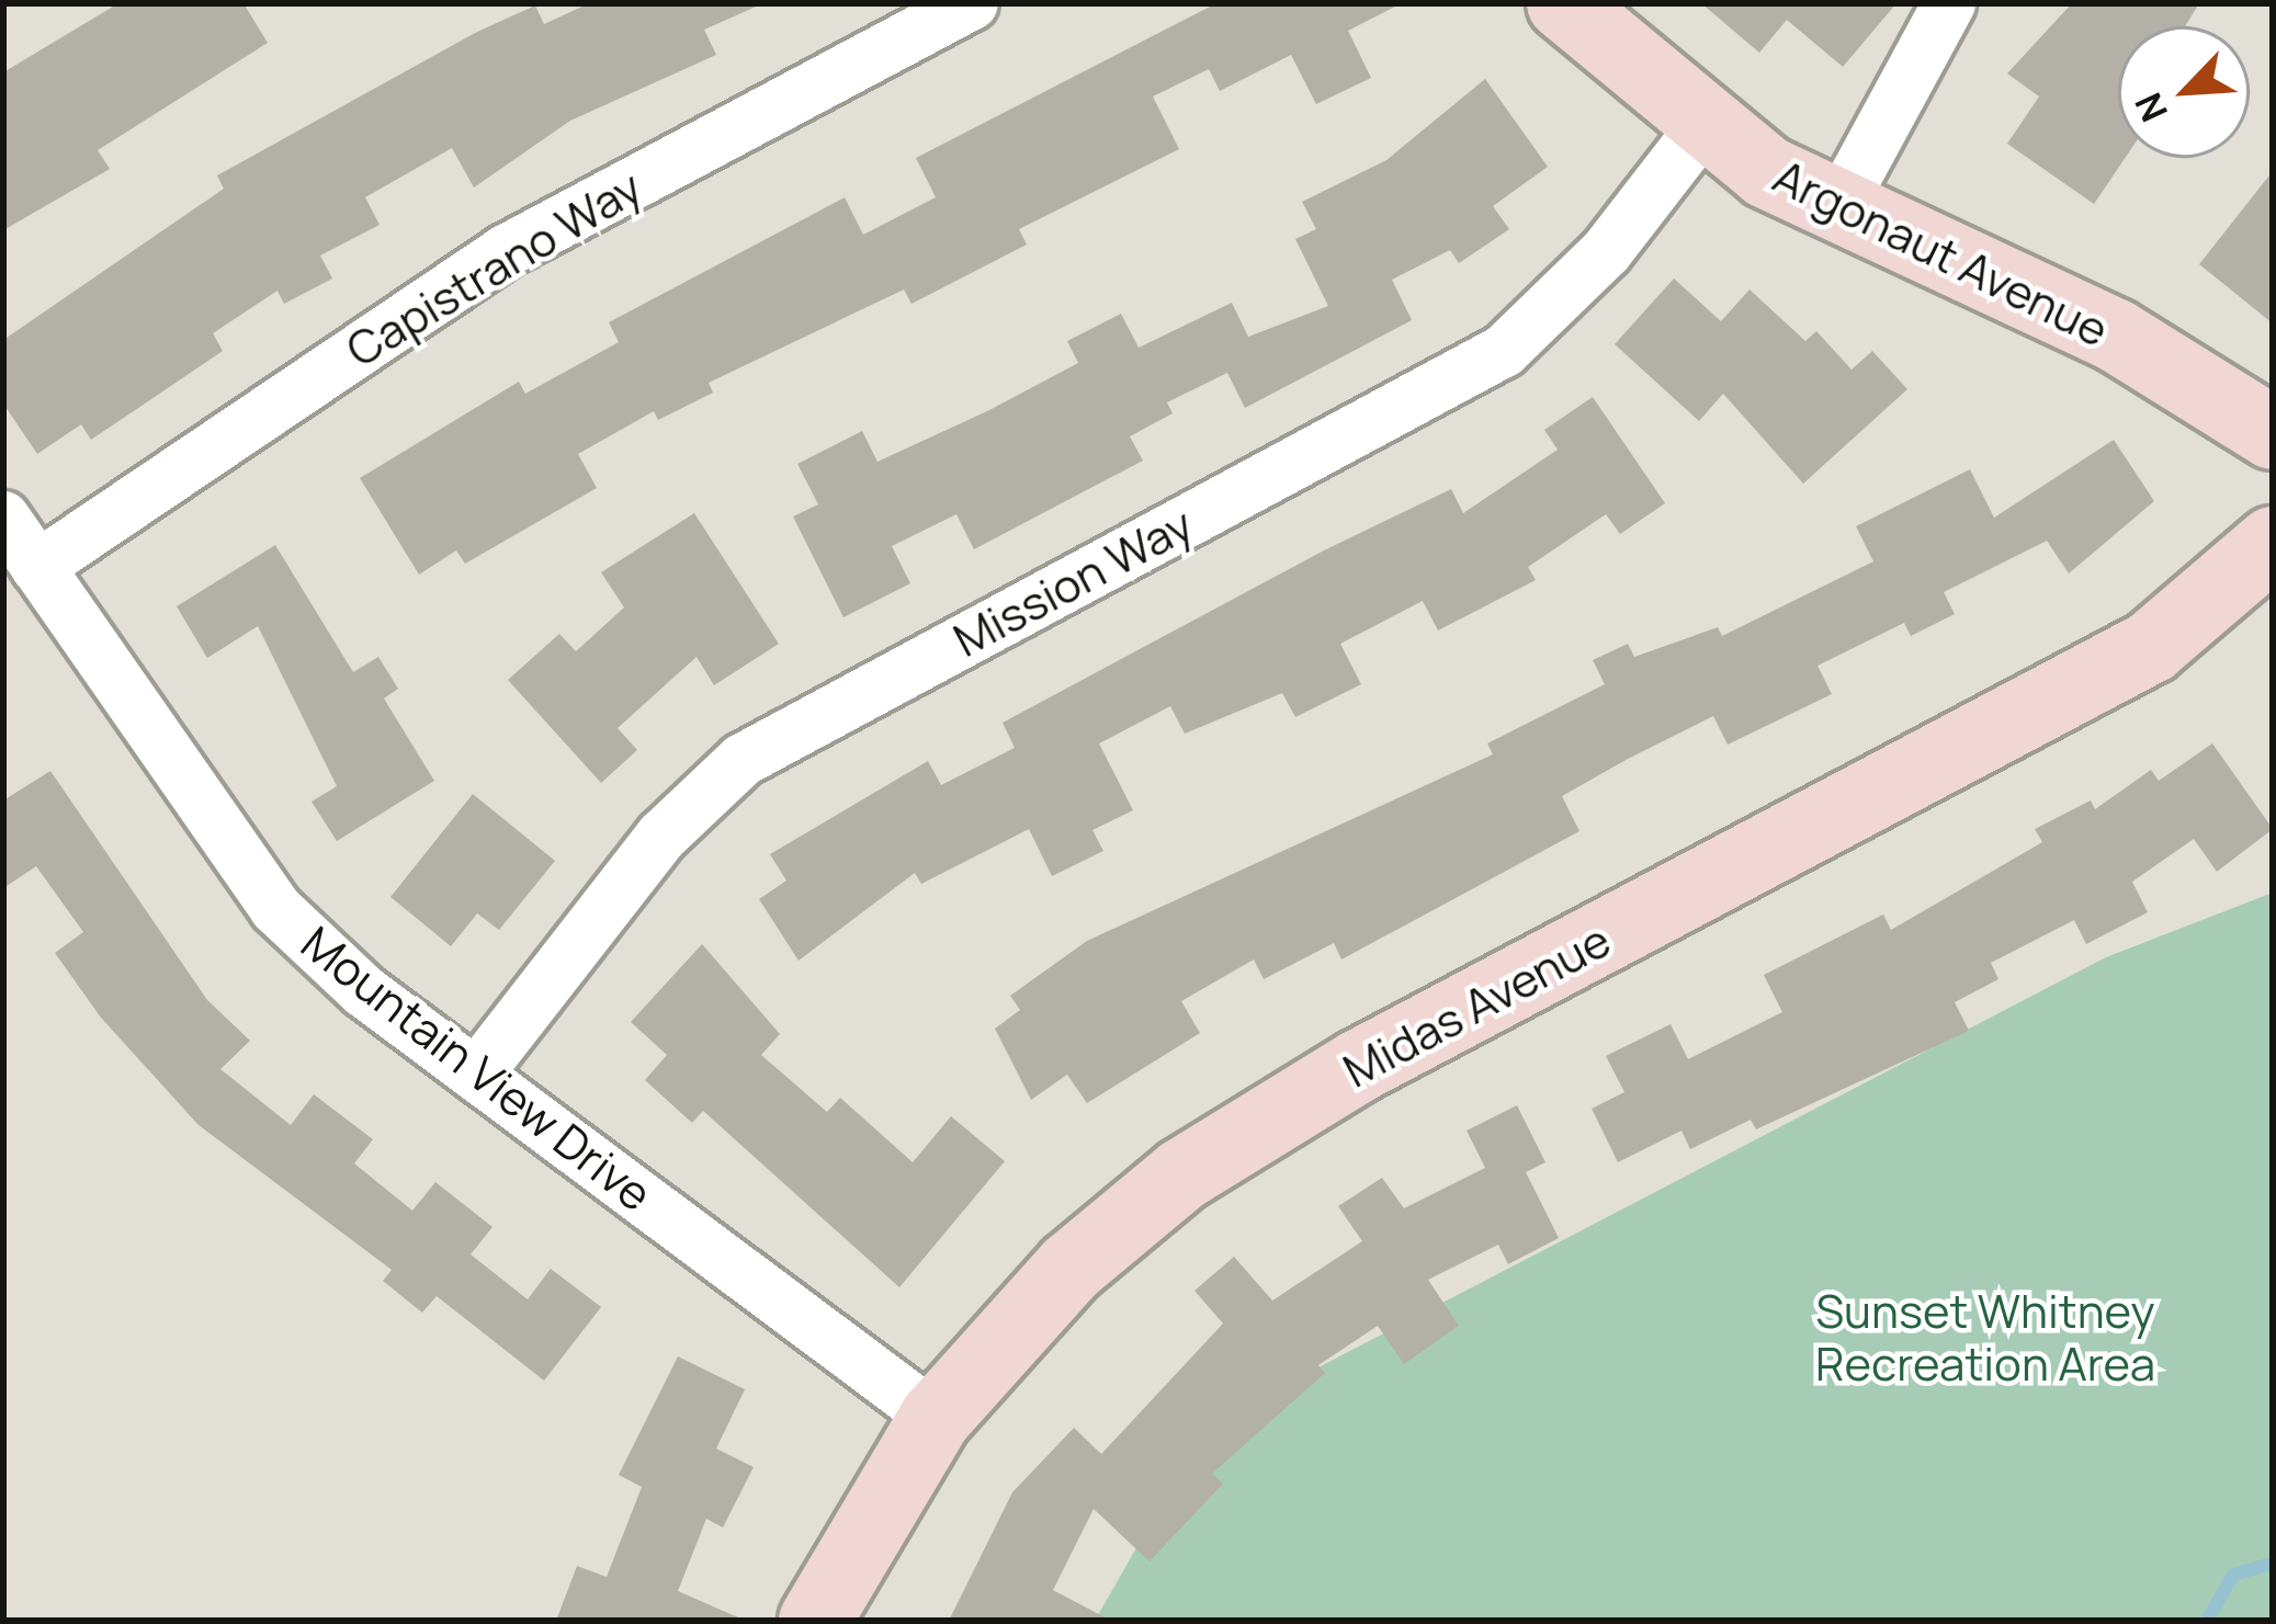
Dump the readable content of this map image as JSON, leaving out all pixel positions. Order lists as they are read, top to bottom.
{
  "streets": {
    "street": [
      "Argonaut Avenue",
      "Capistrano Way",
      "Mission Way",
      "Midas Avenue",
      "Mountain View Drive"
    ]
  },
  "crossings": [
    ["Argonaut Avenue", "Mission Way"],
    ["Capistrano Way", "Mountain View Drive"],
    ["Mission Way", "Mountain View Drive"],
    ["Midas Avenue", "Mountain View Drive"]
  ],
  "parks": ["Sunset Whitney Recreation Area"],
  "north": "bottom left"
}
